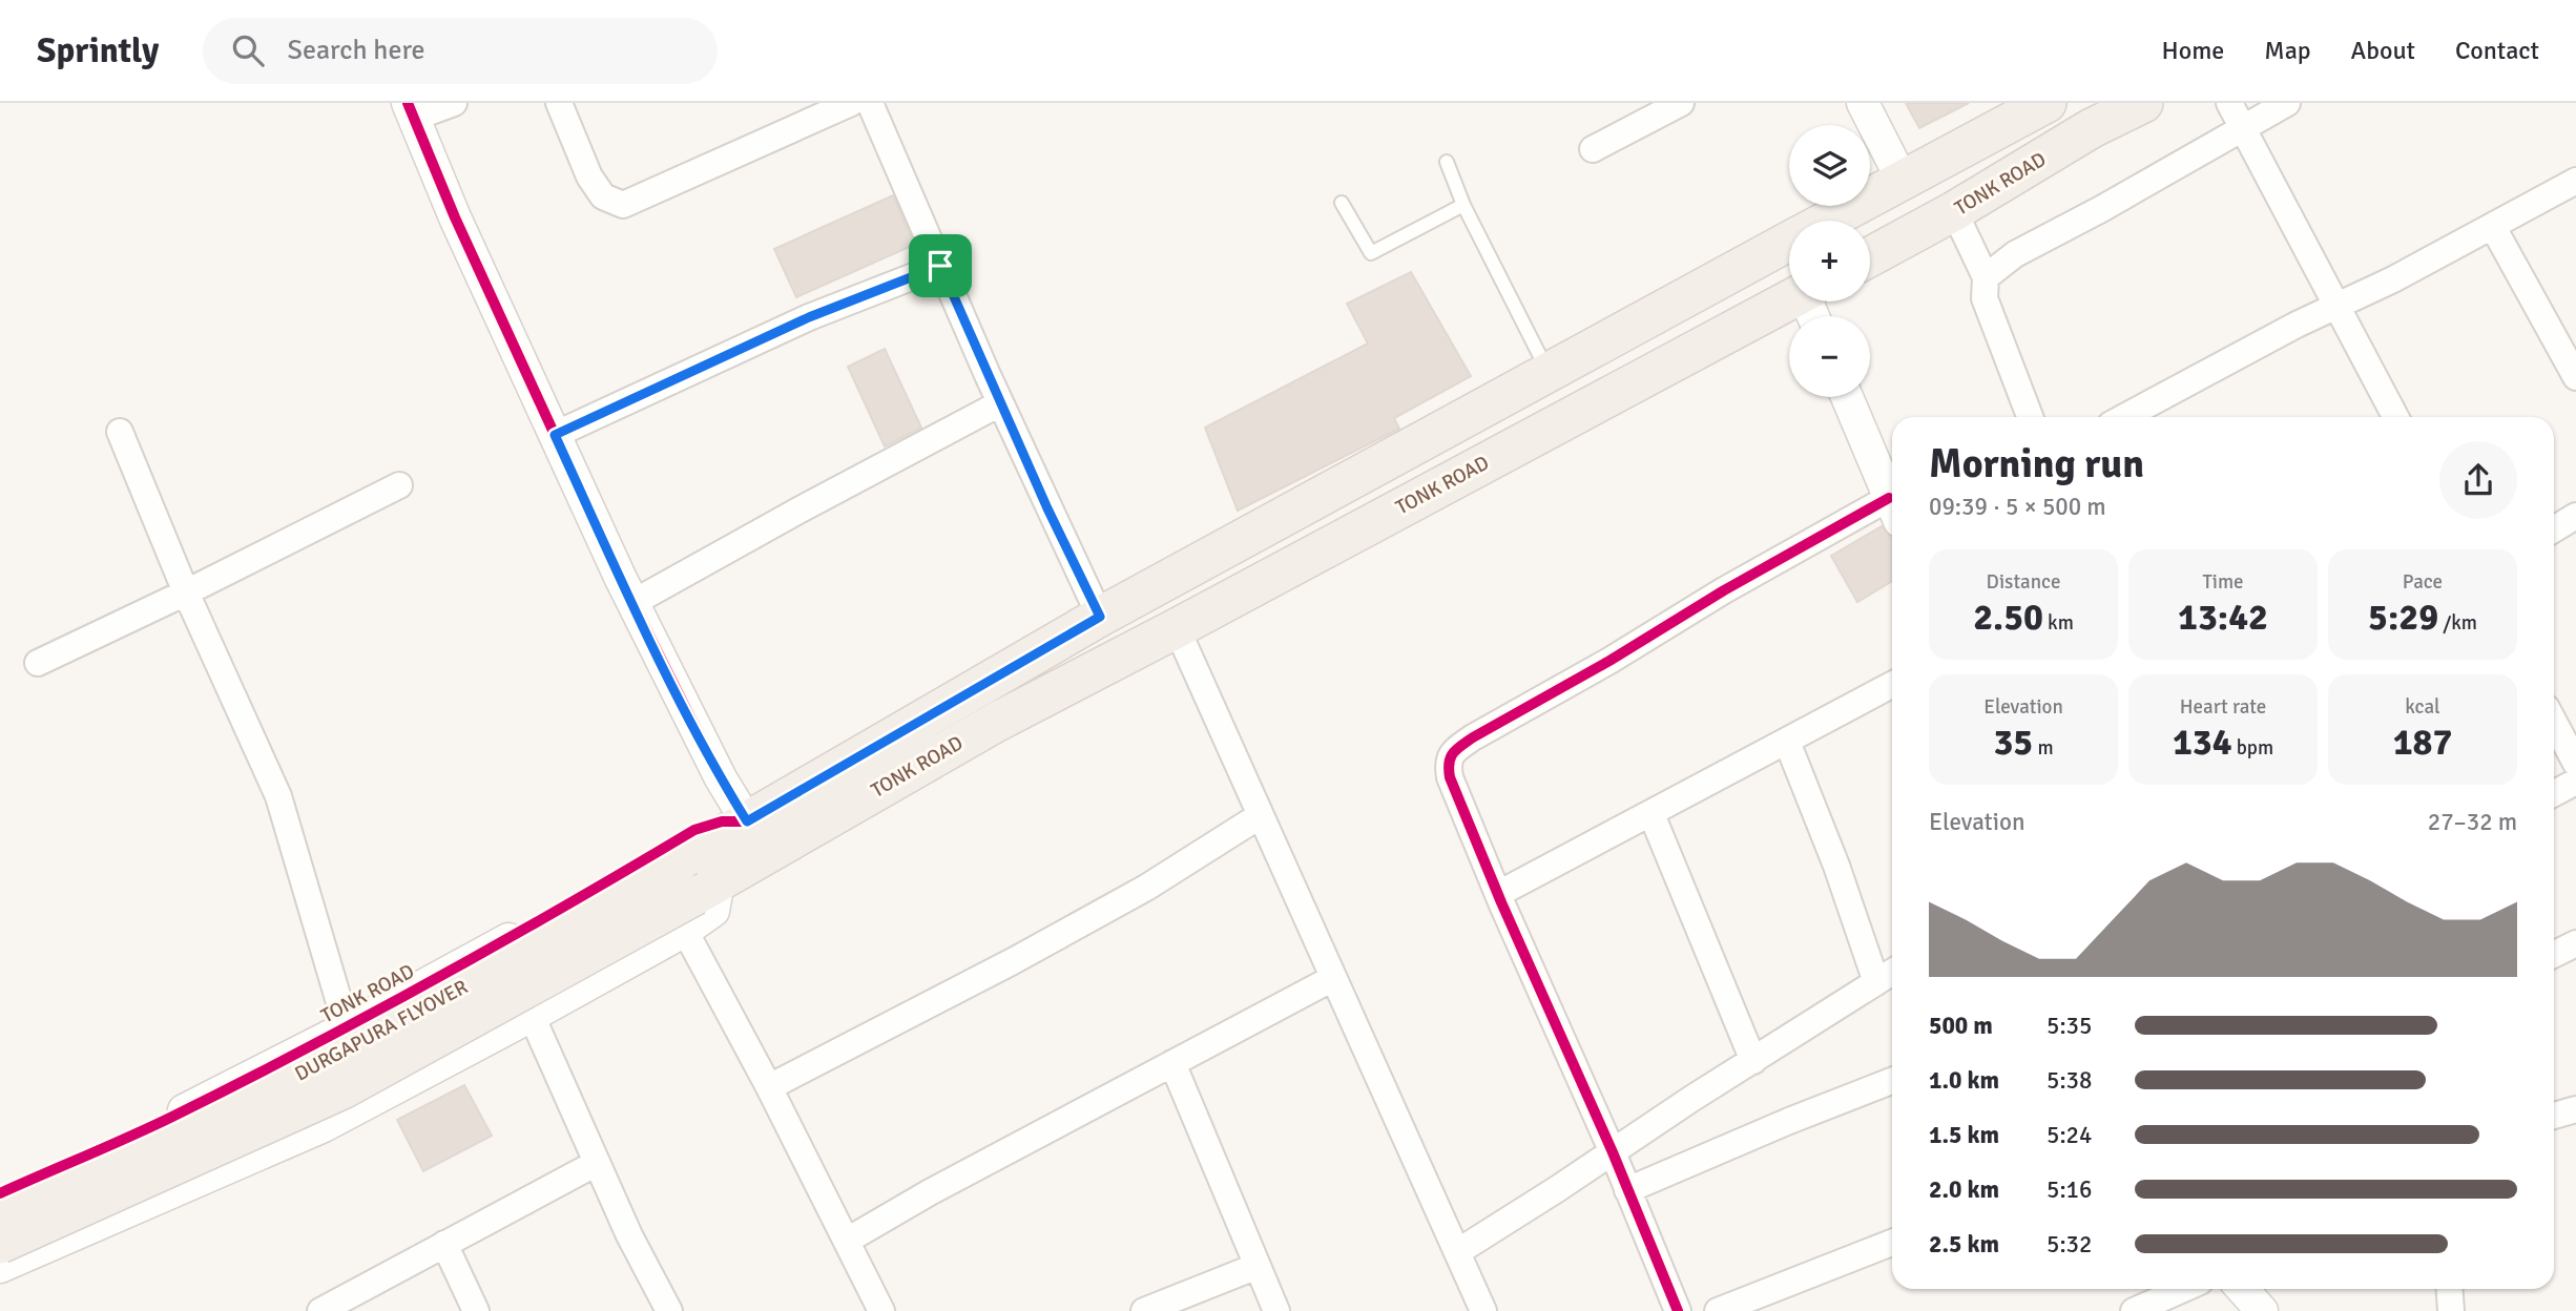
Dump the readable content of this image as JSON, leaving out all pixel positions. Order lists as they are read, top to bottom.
{
  "streets": {
    "main road": ["TONK ROAD", "DURGAPURA FLYOVER"]
  },
  "crossings": [
    ["TONK ROAD", "DURGAPURA FLYOVER"]
  ],
  "page": {
    "header": "Sprintly",
    "search": "Search here",
    "nav": [
      "Home",
      "Map",
      "About",
      "Contact"
    ],
    "map_buttons": ["+", "−"],
    "heading": ["Morning run", "09:39 · 5 × 500 m"],
    "stats": [
      ["Distance", "2.50 km"],
      ["Time", "13:42"],
      ["Pace", "5:29 /km"],
      ["Elevation", "35 m"],
      ["Heart rate", "134 bpm"],
      ["kcal", "187"]
    ],
    "chart": ["Elevation", "27–32 m"],
    "list": [
      {
        "name": "500 m",
        "note": "5:35"
      },
      {
        "name": "1.0 km",
        "note": "5:38"
      },
      {
        "name": "1.5 km",
        "note": "5:24"
      },
      {
        "name": "2.0 km",
        "note": "5:16"
      },
      {
        "name": "2.5 km",
        "note": "5:32"
      }
    ]
  }
}
